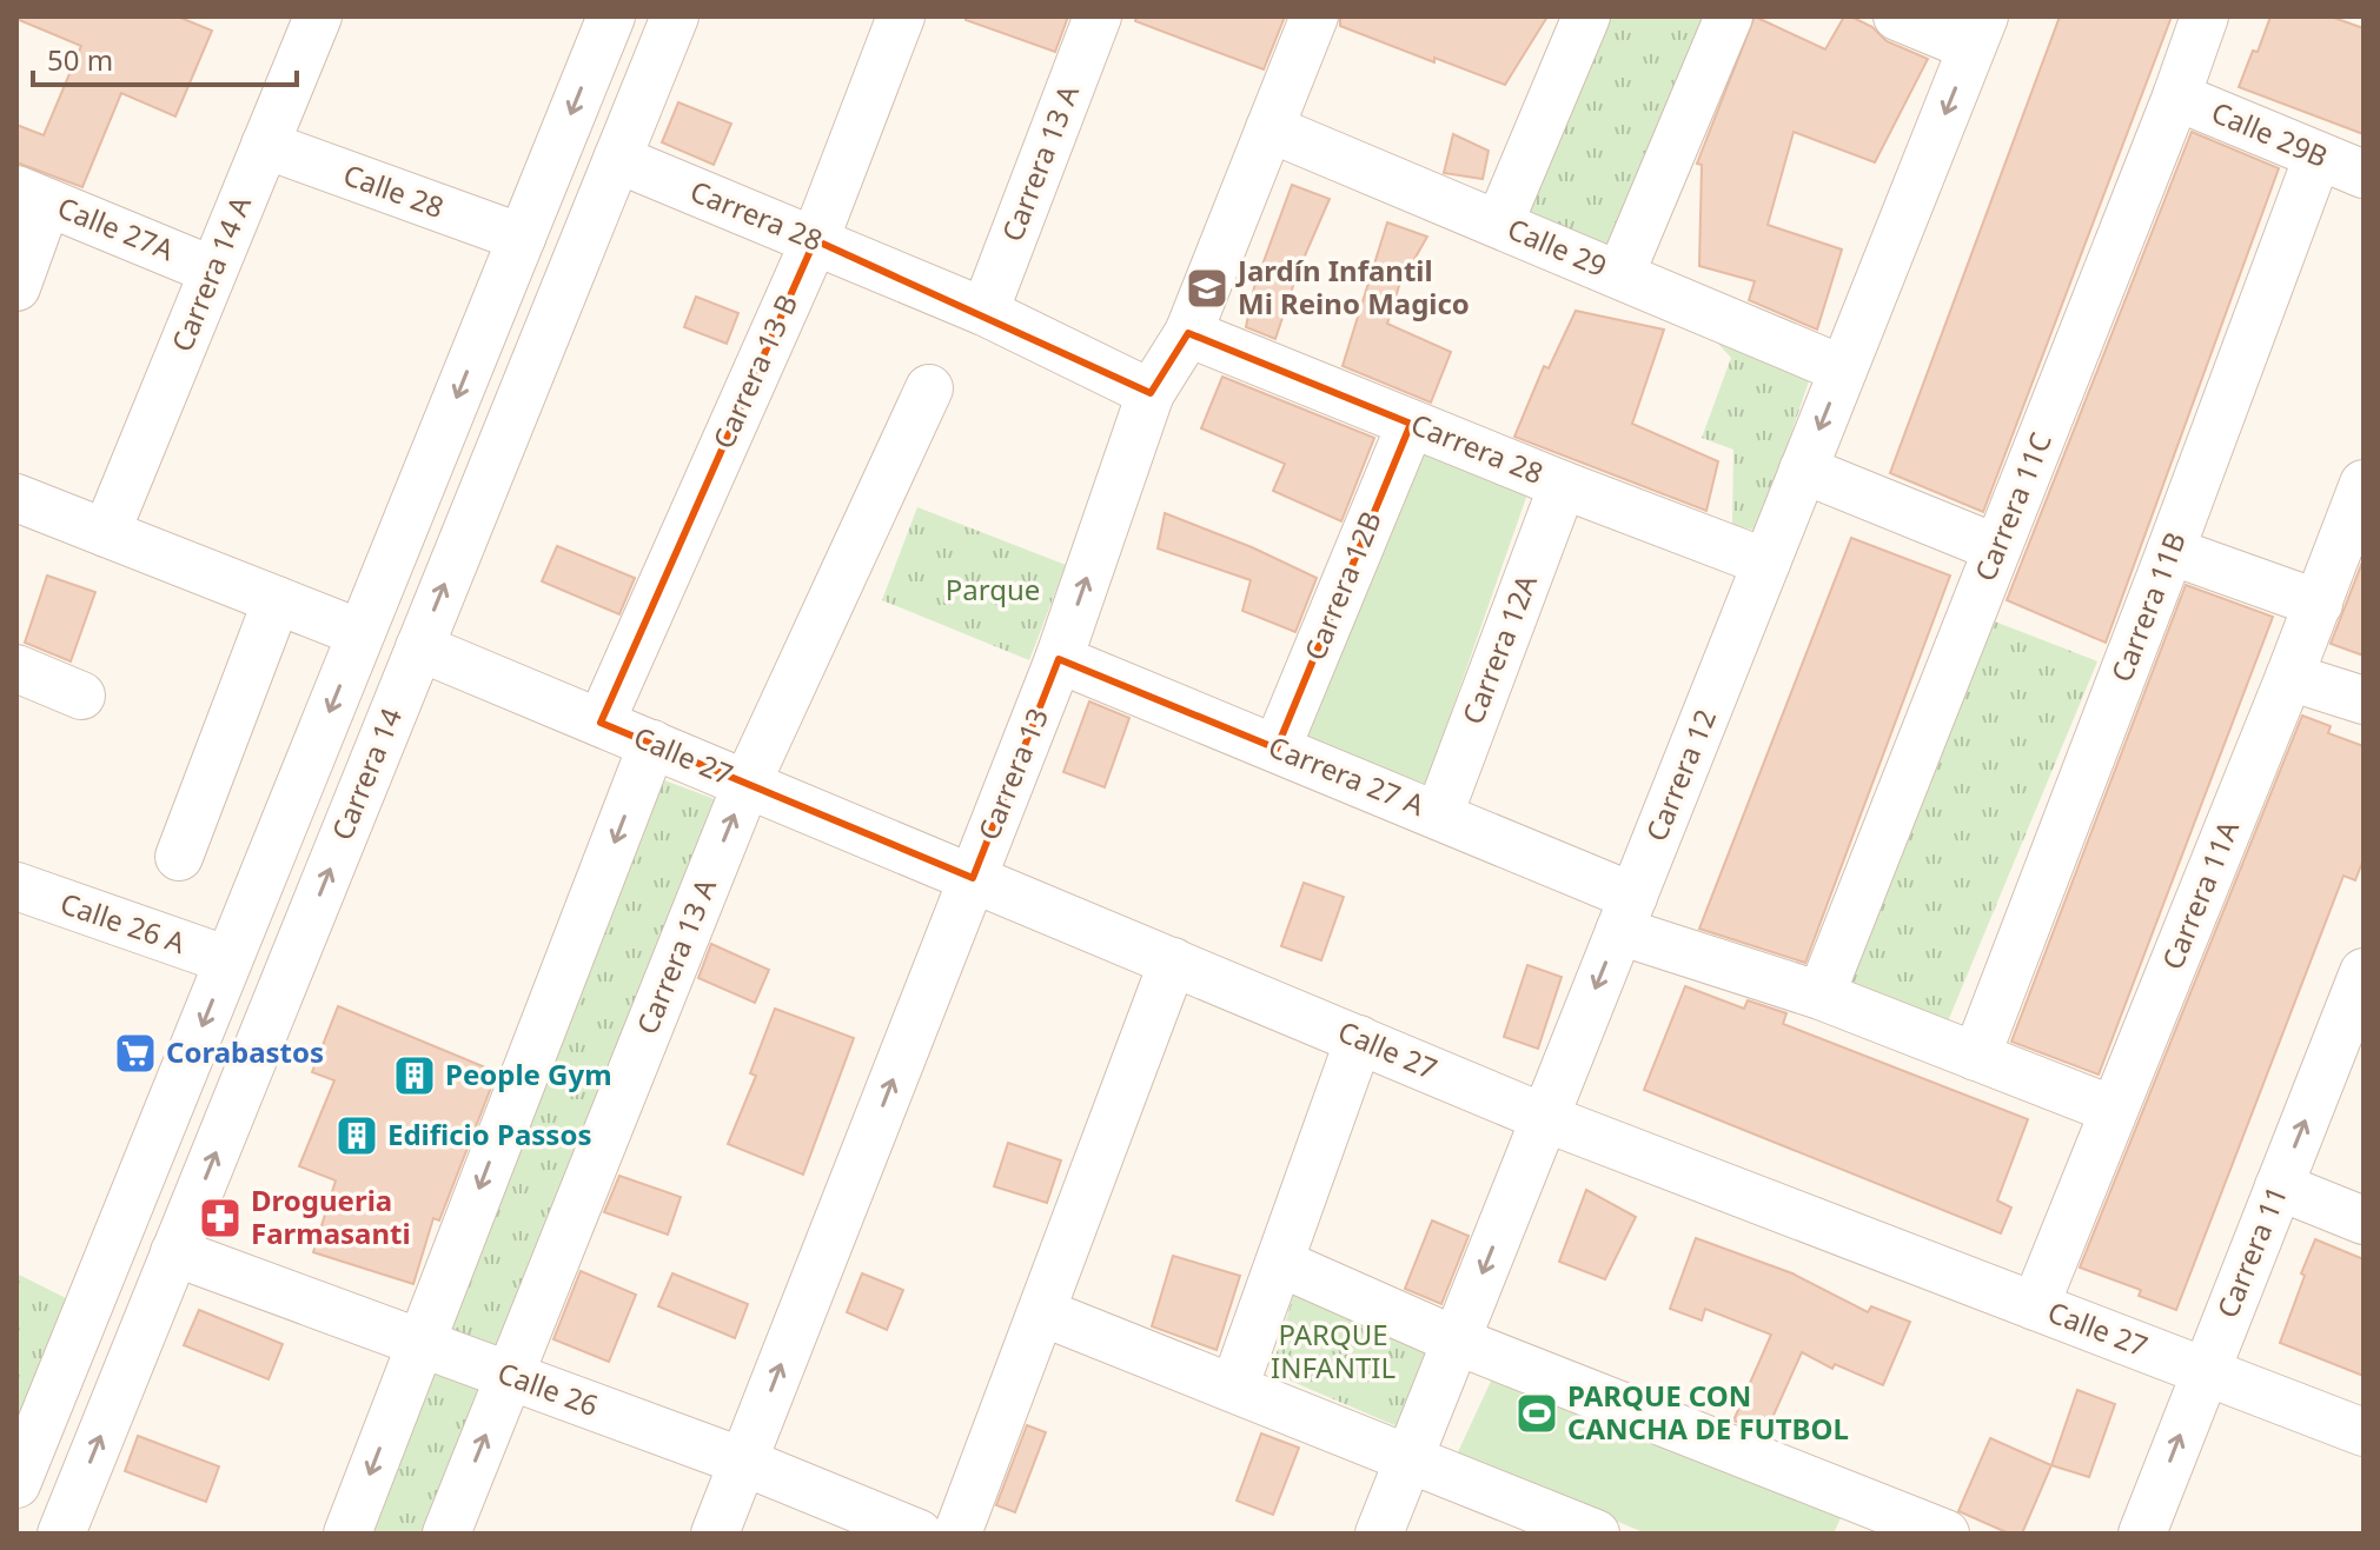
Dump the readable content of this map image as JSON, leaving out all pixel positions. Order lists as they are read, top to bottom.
{
  "streets": {
    "street": [
      "Calle 29B",
      "Carrera 13 A",
      "Calle 28",
      "Carrera 28",
      "Calle 27A",
      "Calle 29",
      "Carrera 14 A",
      "Carrera 13 B",
      "Carrera 11C",
      "Carrera 12B",
      "Carrera 11B",
      "Carrera 12A",
      "Calle 27",
      "Carrera 14",
      "Carrera 13",
      "Carrera 12",
      "Carrera 27 A",
      "Carrera 11A",
      "Calle 26 A",
      "Carrera 11",
      "Calle 26"
    ]
  },
  "crossings": [
    ["Calle 29B", "Carrera 11C"],
    ["Calle 29B", "Carrera 11B"],
    ["Carrera 13 A", "Carrera 28"],
    ["Carrera 13 A", "Calle 27"],
    ["Carrera 13 A", "Calle 26"],
    ["Calle 28", "Carrera 14 A"],
    ["Calle 28", "Carrera 14"],
    ["Carrera 28", "Carrera 13 B"],
    ["Carrera 28", "Carrera 12B"],
    ["Carrera 28", "Carrera 12A"],
    ["Carrera 28", "Carrera 14"],
    ["Carrera 28", "Carrera 13"],
    ["Carrera 28", "Carrera 12"],
    ["Calle 27A", "Carrera 14 A"],
    ["Calle 29", "Carrera 13"],
    ["Calle 29", "Carrera 12"],
    ["Carrera 13 B", "Calle 27"],
    ["Carrera 11C", "Carrera 27 A"],
    ["Carrera 12B", "Carrera 27 A"],
    ["Carrera 11B", "Carrera 27 A"],
    ["Carrera 12A", "Carrera 27 A"],
    ["Calle 27", "Carrera 14"],
    ["Calle 27", "Carrera 13"],
    ["Calle 27", "Carrera 12"],
    ["Calle 27", "Carrera 11A"],
    ["Calle 27", "Carrera 11"],
    ["Carrera 14", "Calle 26 A"],
    ["Carrera 14", "Calle 26"],
    ["Carrera 13", "Carrera 27 A"],
    ["Carrera 13", "Calle 26"],
    ["Carrera 12", "Carrera 27 A"],
    ["Carrera 27 A", "Carrera 11A"]
  ],
  "one_way": ["Carrera 11"],
  "parks": ["Parque", "PARQUE INFANTIL"],
  "places": {
    "school or university": ["Jardín Infantil Mi Reino Magico"],
    "supermarket": ["Corabastos"],
    "building": ["People Gym", "Edificio Passos"],
    "pharmacy": ["Drogueria Farmasanti"],
    "sports": ["PARQUE CON CANCHA DE FUTBOL"]
  },
  "scale_bar": "50 m"
}
